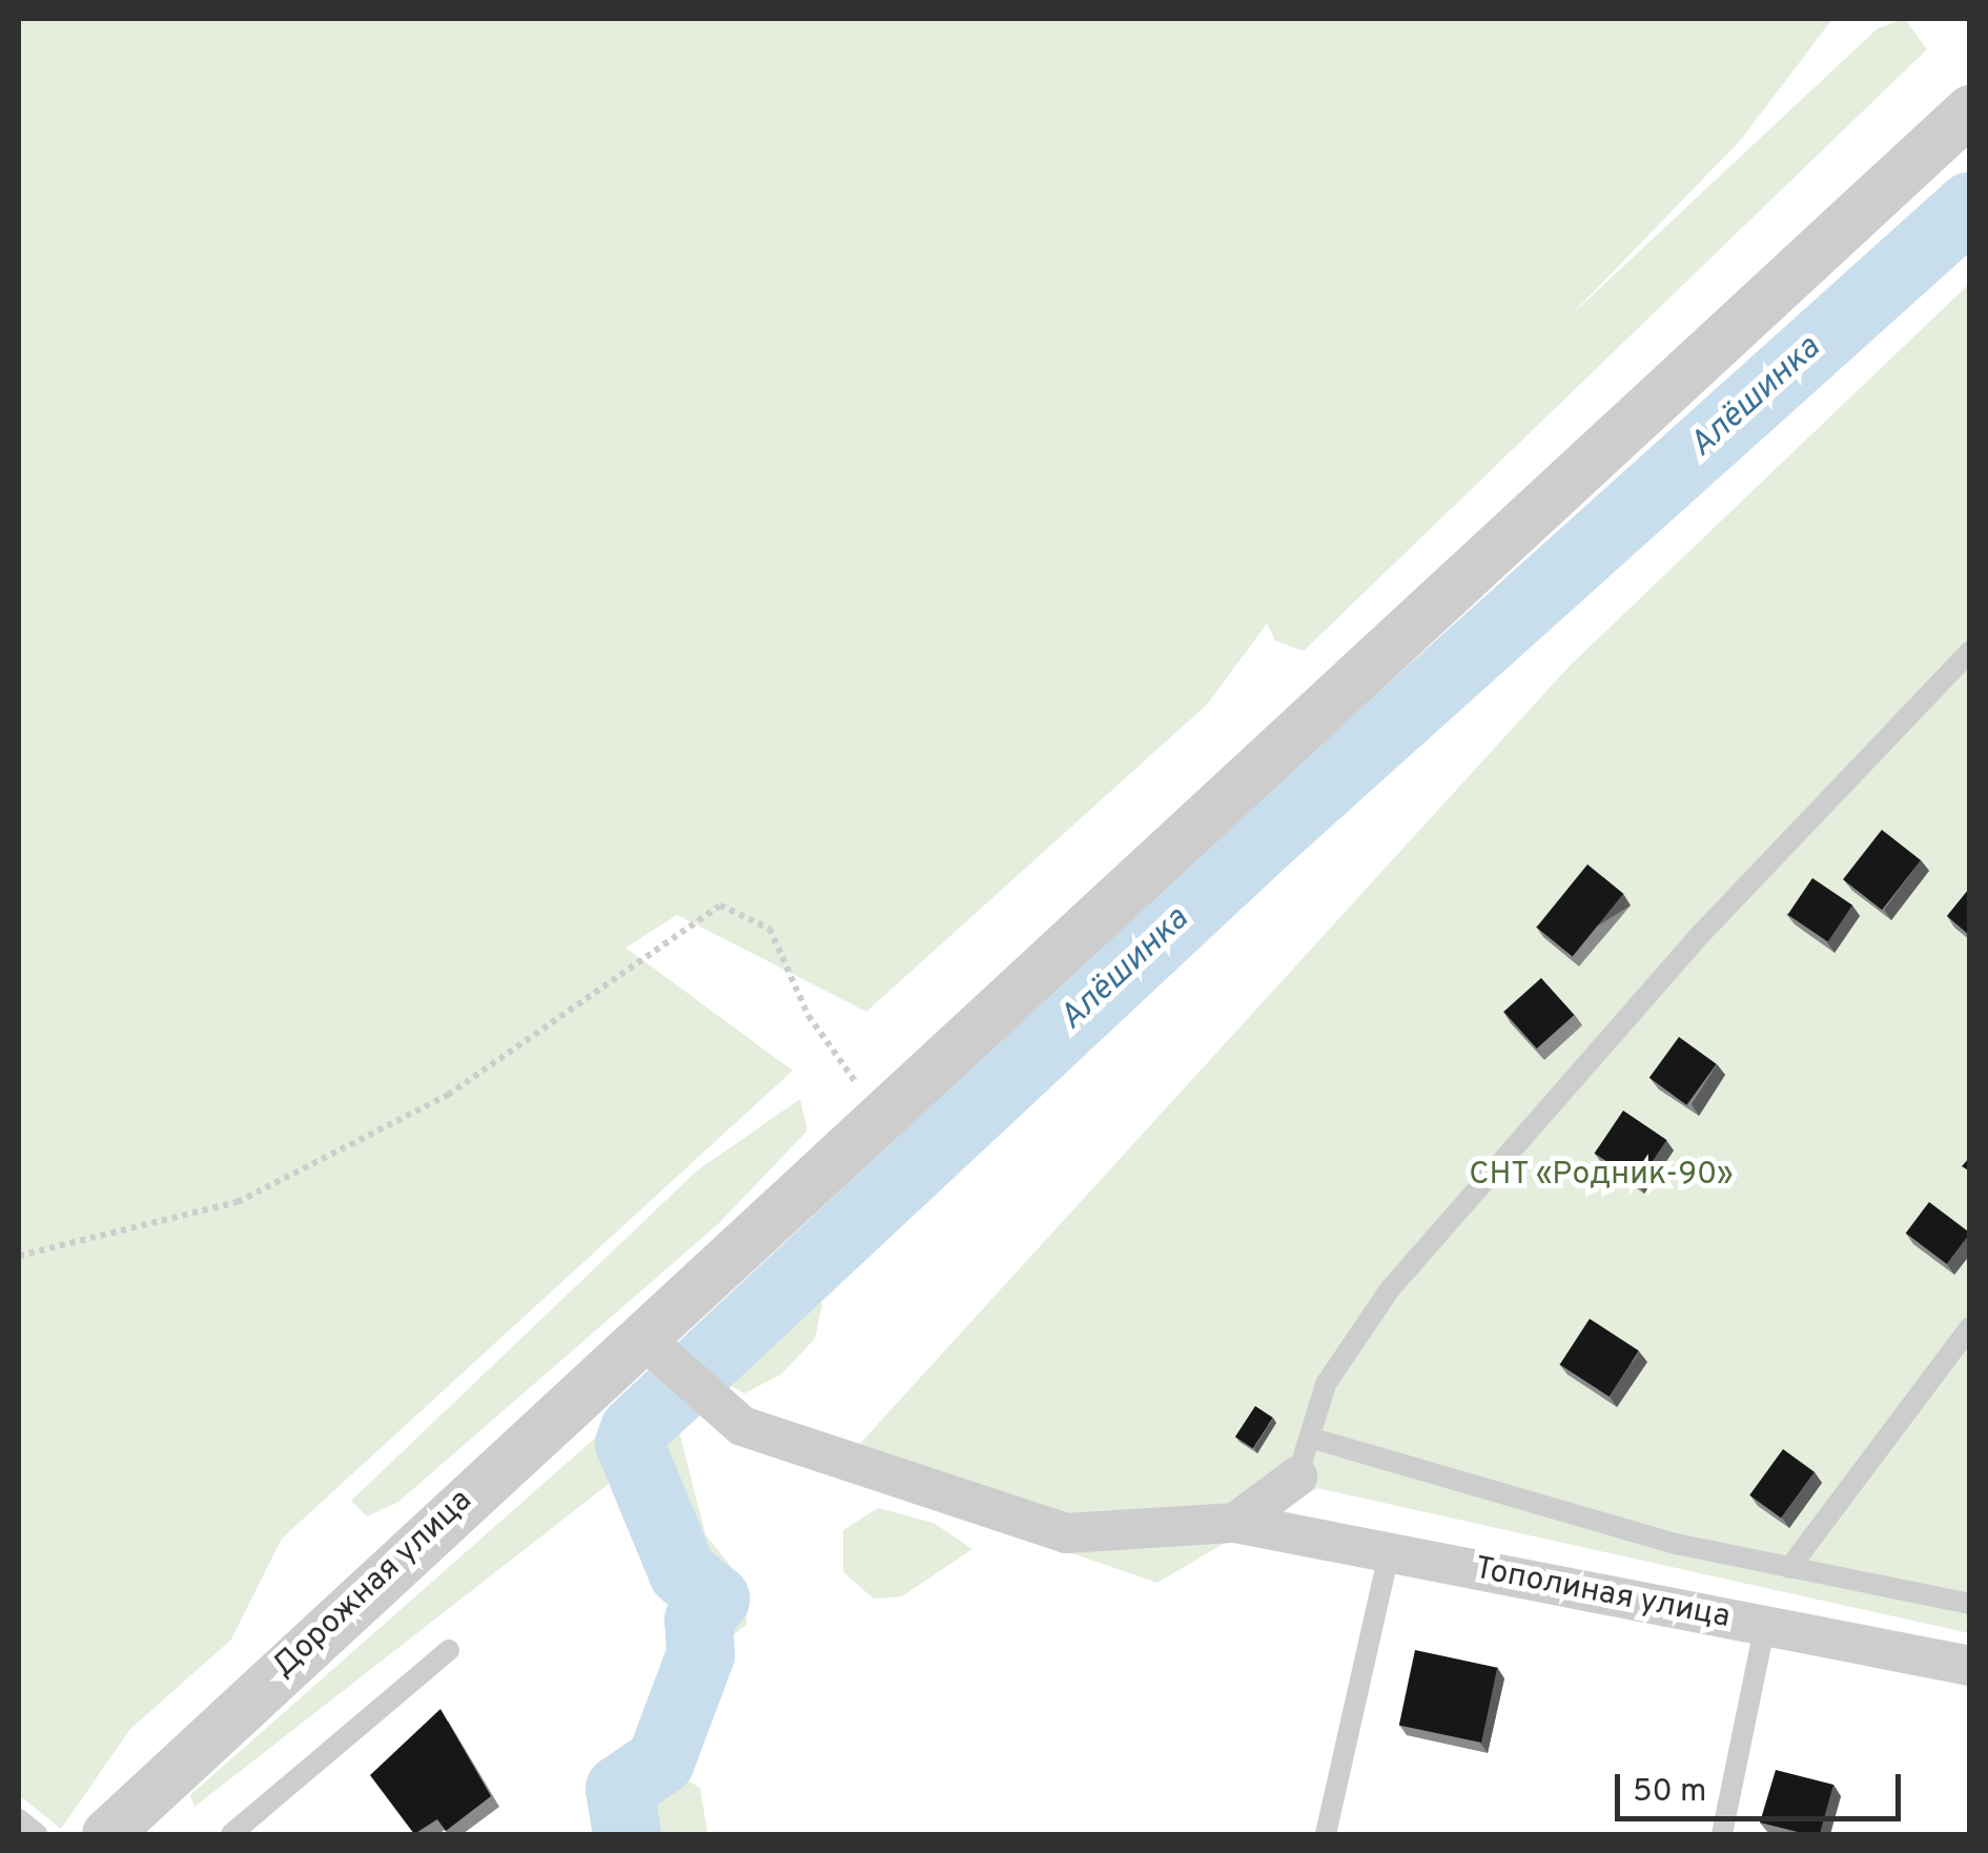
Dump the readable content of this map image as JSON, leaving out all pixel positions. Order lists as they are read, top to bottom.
{
  "streets": {
    "street": ["Дорожная улица", "Тополиная улица"]
  },
  "water": ["Алёшинка"],
  "parks": ["СНТ «Родник-90»"],
  "scale_bar": "50 m"
}
